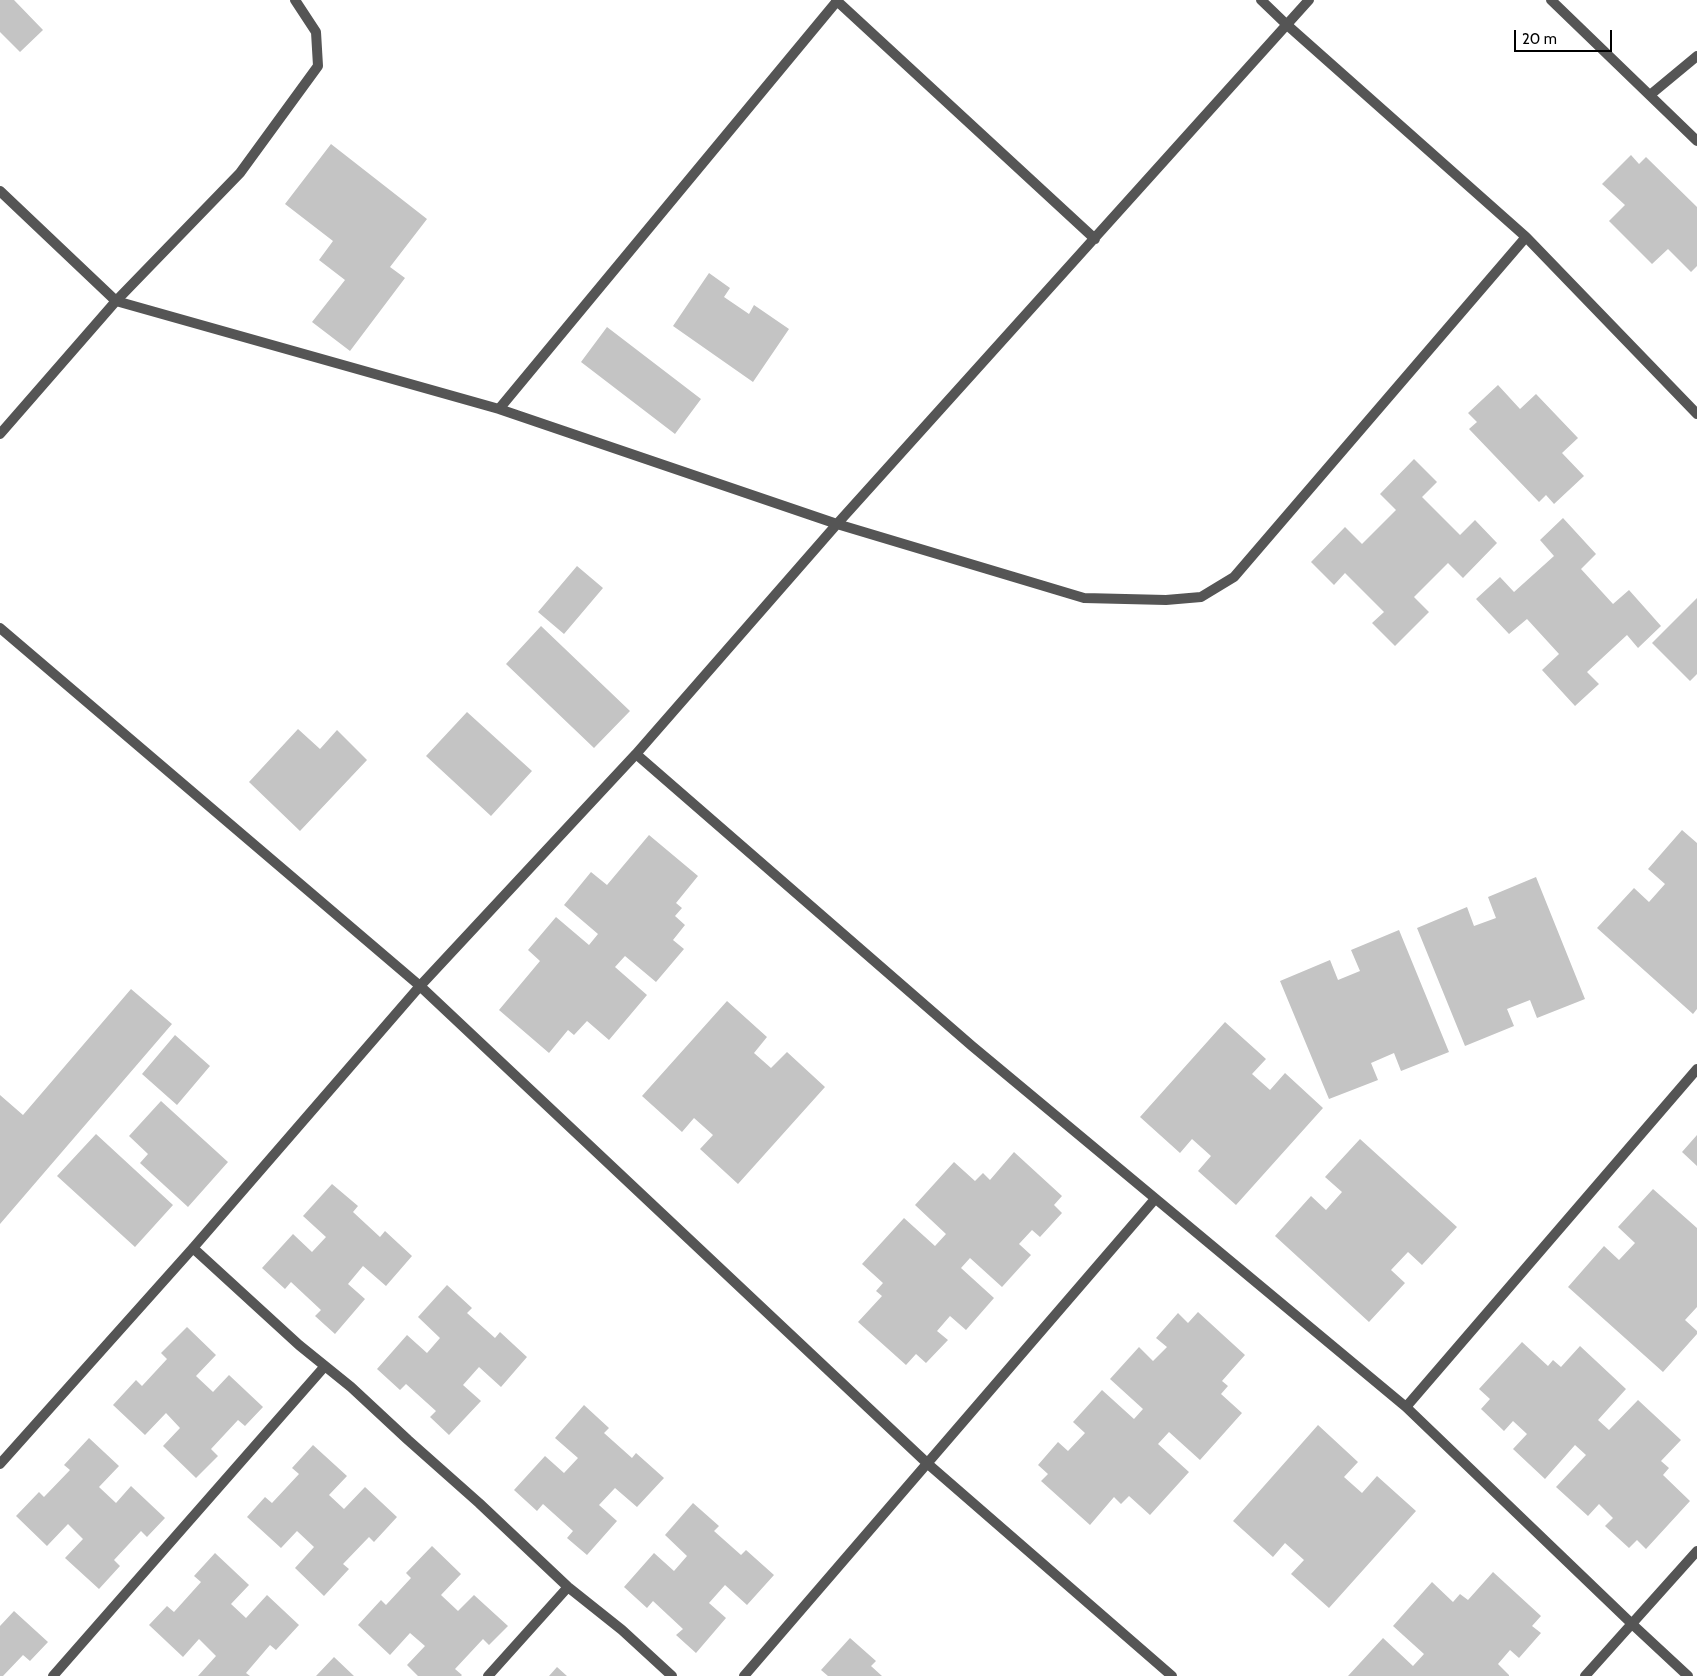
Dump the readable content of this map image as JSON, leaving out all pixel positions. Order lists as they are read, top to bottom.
{
  "scale_bar": "20 m"
}
